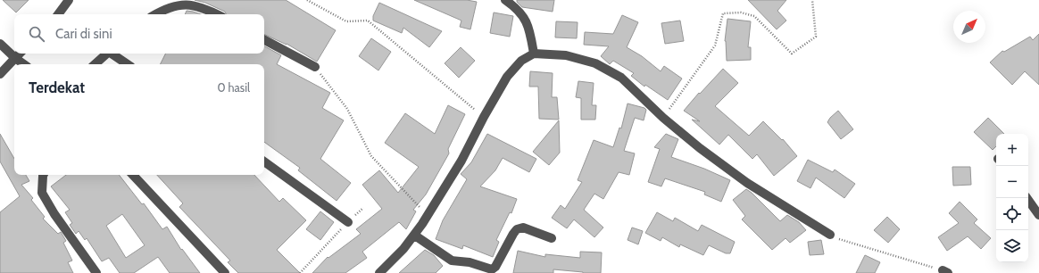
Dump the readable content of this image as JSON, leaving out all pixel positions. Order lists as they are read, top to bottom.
{
  "north": "top right",
  "page": {
    "search": "Cari di sini",
    "heading": ["Terdekat", "0 hasil"],
    "map_buttons": ["+", "−"]
  }
}
